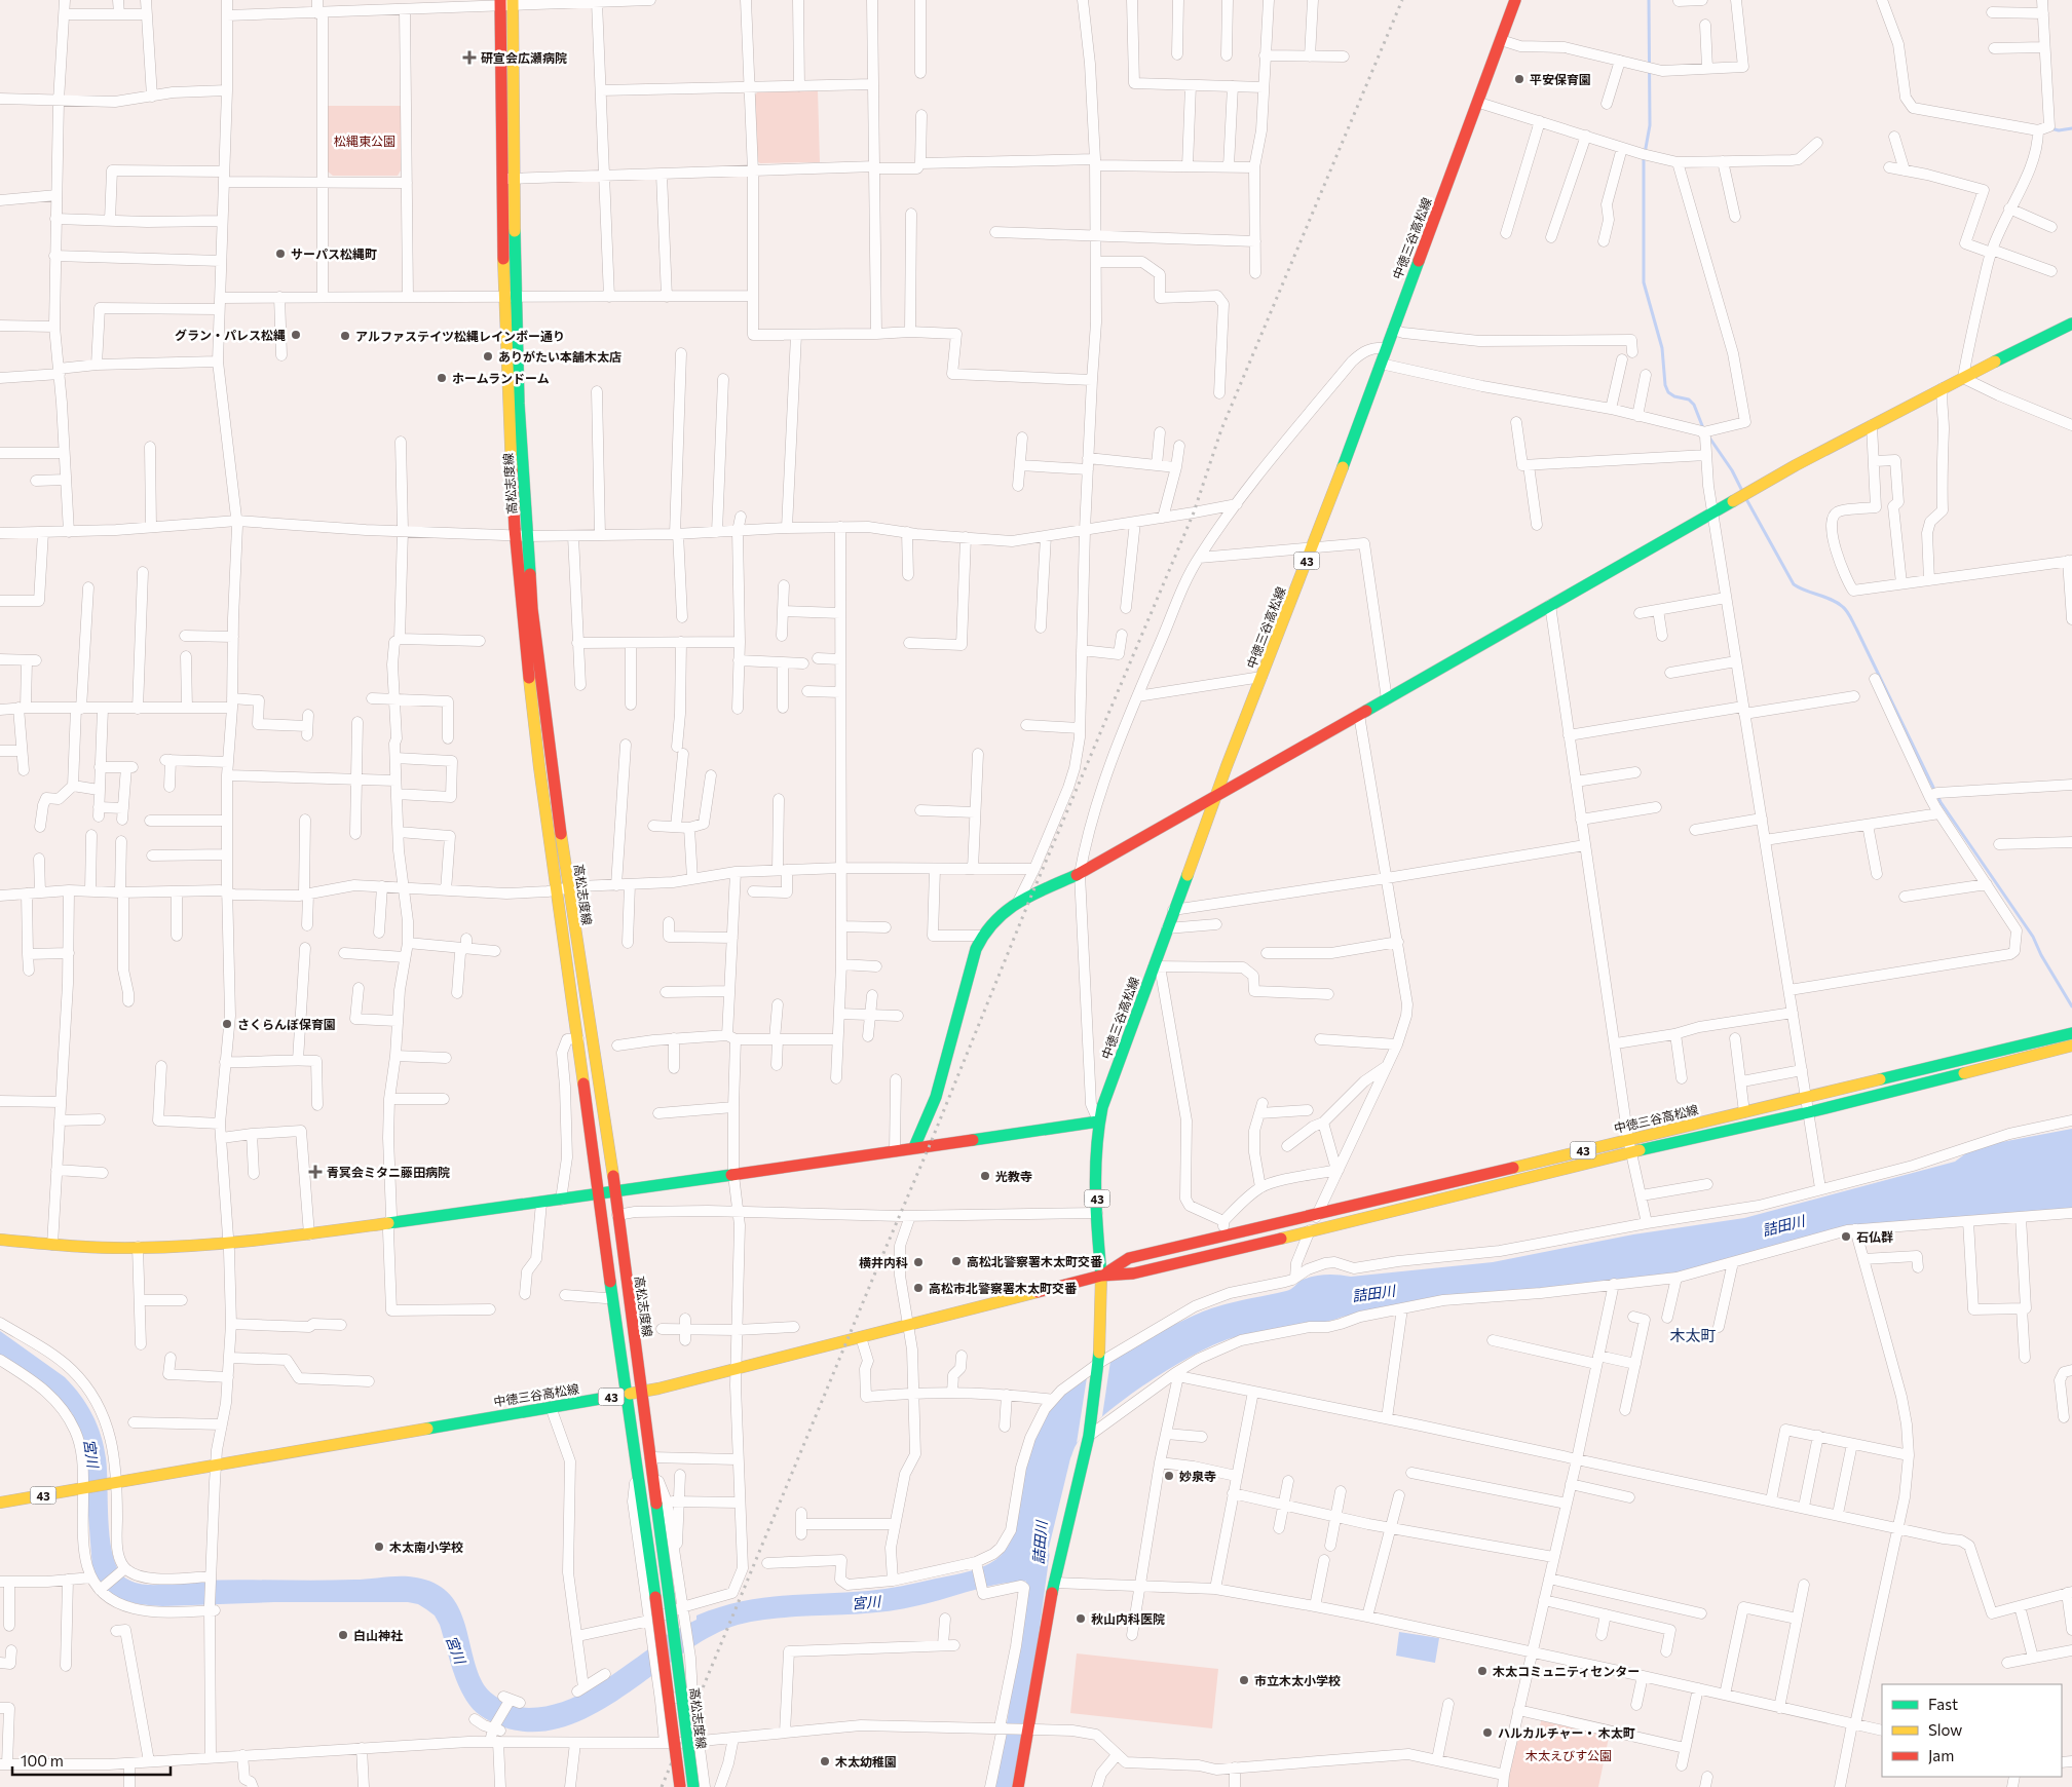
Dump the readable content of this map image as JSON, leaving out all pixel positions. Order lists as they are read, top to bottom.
{
  "streets": {
    "main road": ["中徳三谷高松線", "高松志度線", "43"]
  },
  "crossings": [
    ["中徳三谷高松線", "高松志度線"]
  ],
  "districts": ["木太町"],
  "water": ["詰田川", "宮川"],
  "parks": ["松縄東公園", "木太えびす公園"],
  "places": {
    "health": ["研宣会広瀬病院", "青冥会ミタニ藤田病院"],
    "other": [
      "平安保育園",
      "サーパス松縄町",
      "グラン・パレス松縄",
      "アルファステイツ松縄レインボー通り",
      "ありがたい本舗木太店",
      "ホームランドーム",
      "さくらんぼ保育園",
      "光教寺",
      "石仏群",
      "高松北警察署木太町交番",
      "横井内科",
      "高松市北警察署木太町交番",
      "妙泉寺",
      "木太南小学校",
      "秋山内科医院",
      "白山神社",
      "木太コミュニティセンター",
      "市立木太小学校",
      "ハルカルチャー・ 木太町",
      "木太幼稚園"
    ]
  },
  "legend": ["Fast", "Slow", "Jam"],
  "scale_bar": "100 m"
}
